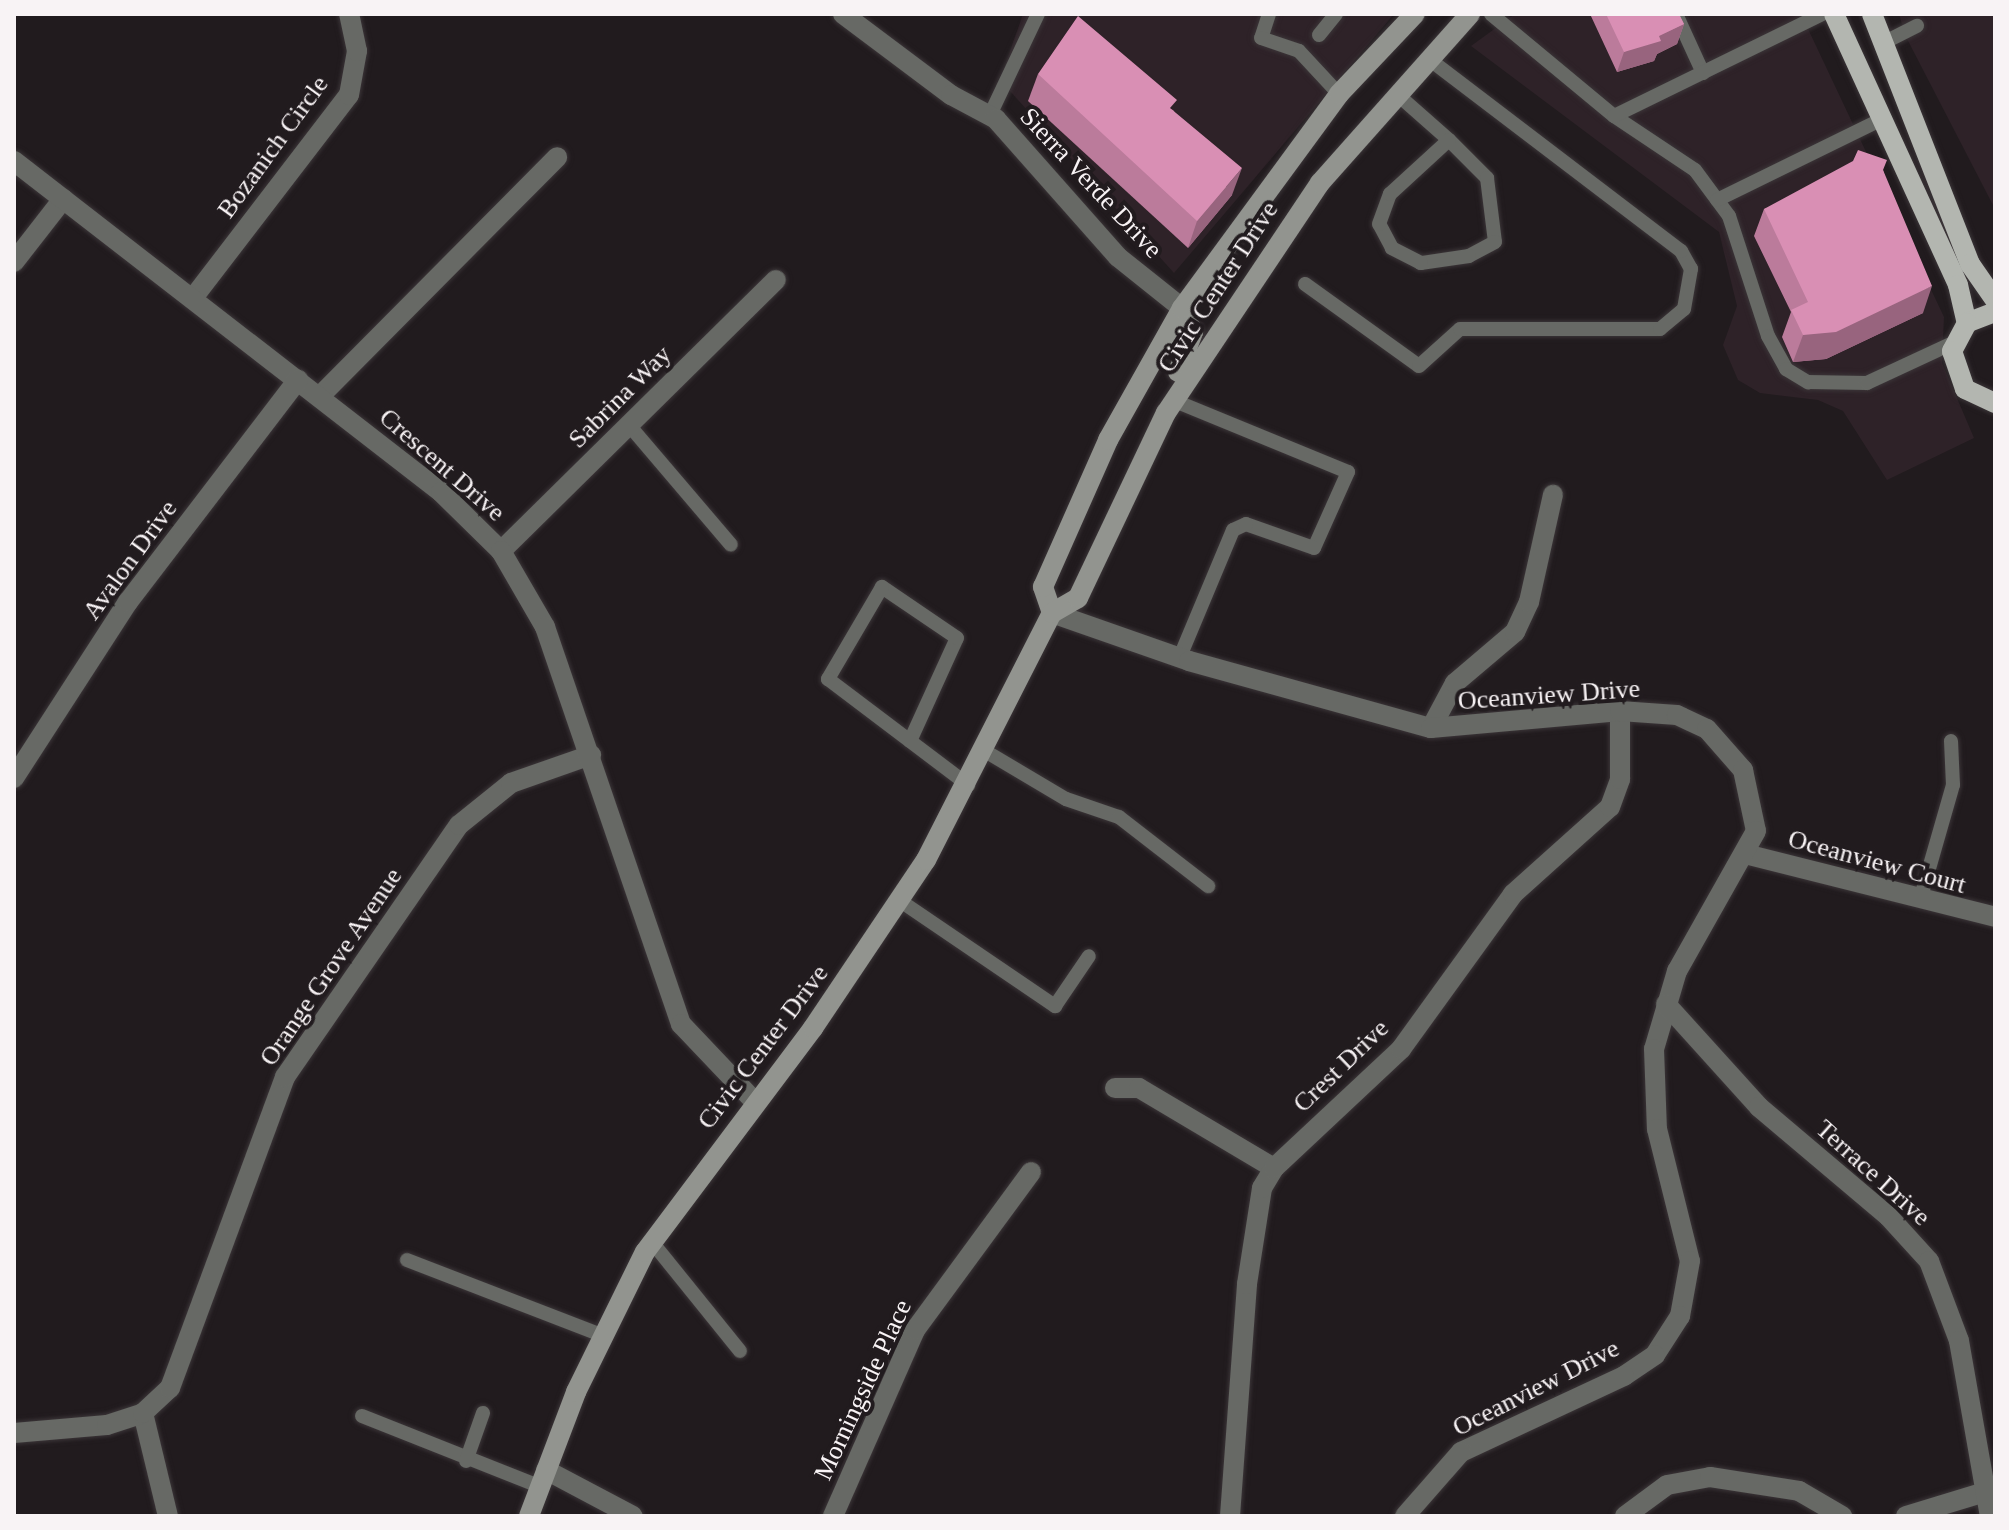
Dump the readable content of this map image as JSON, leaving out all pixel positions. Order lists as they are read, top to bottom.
{
  "streets": {
    "main road": ["Civic Center Drive"],
    "street": [
      "Bozanich Circle",
      "Sierra Verde Drive",
      "Sabrina Way",
      "Crescent Drive",
      "Avalon Drive",
      "Oceanview Drive",
      "Oceanview Court",
      "Orange Grove Avenue",
      "Crest Drive",
      "Terrace Drive",
      "Morningside Place"
    ]
  },
  "crossings": [
    ["Bozanich Circle", "Crescent Drive"],
    ["Sierra Verde Drive", "Civic Center Drive"],
    ["Civic Center Drive", "Crescent Drive"],
    ["Civic Center Drive", "Oceanview Drive"],
    ["Sabrina Way", "Crescent Drive"],
    ["Crescent Drive", "Avalon Drive"],
    ["Crescent Drive", "Orange Grove Avenue"],
    ["Oceanview Drive", "Oceanview Court"],
    ["Oceanview Drive", "Crest Drive"],
    ["Oceanview Drive", "Terrace Drive"]
  ]
}
